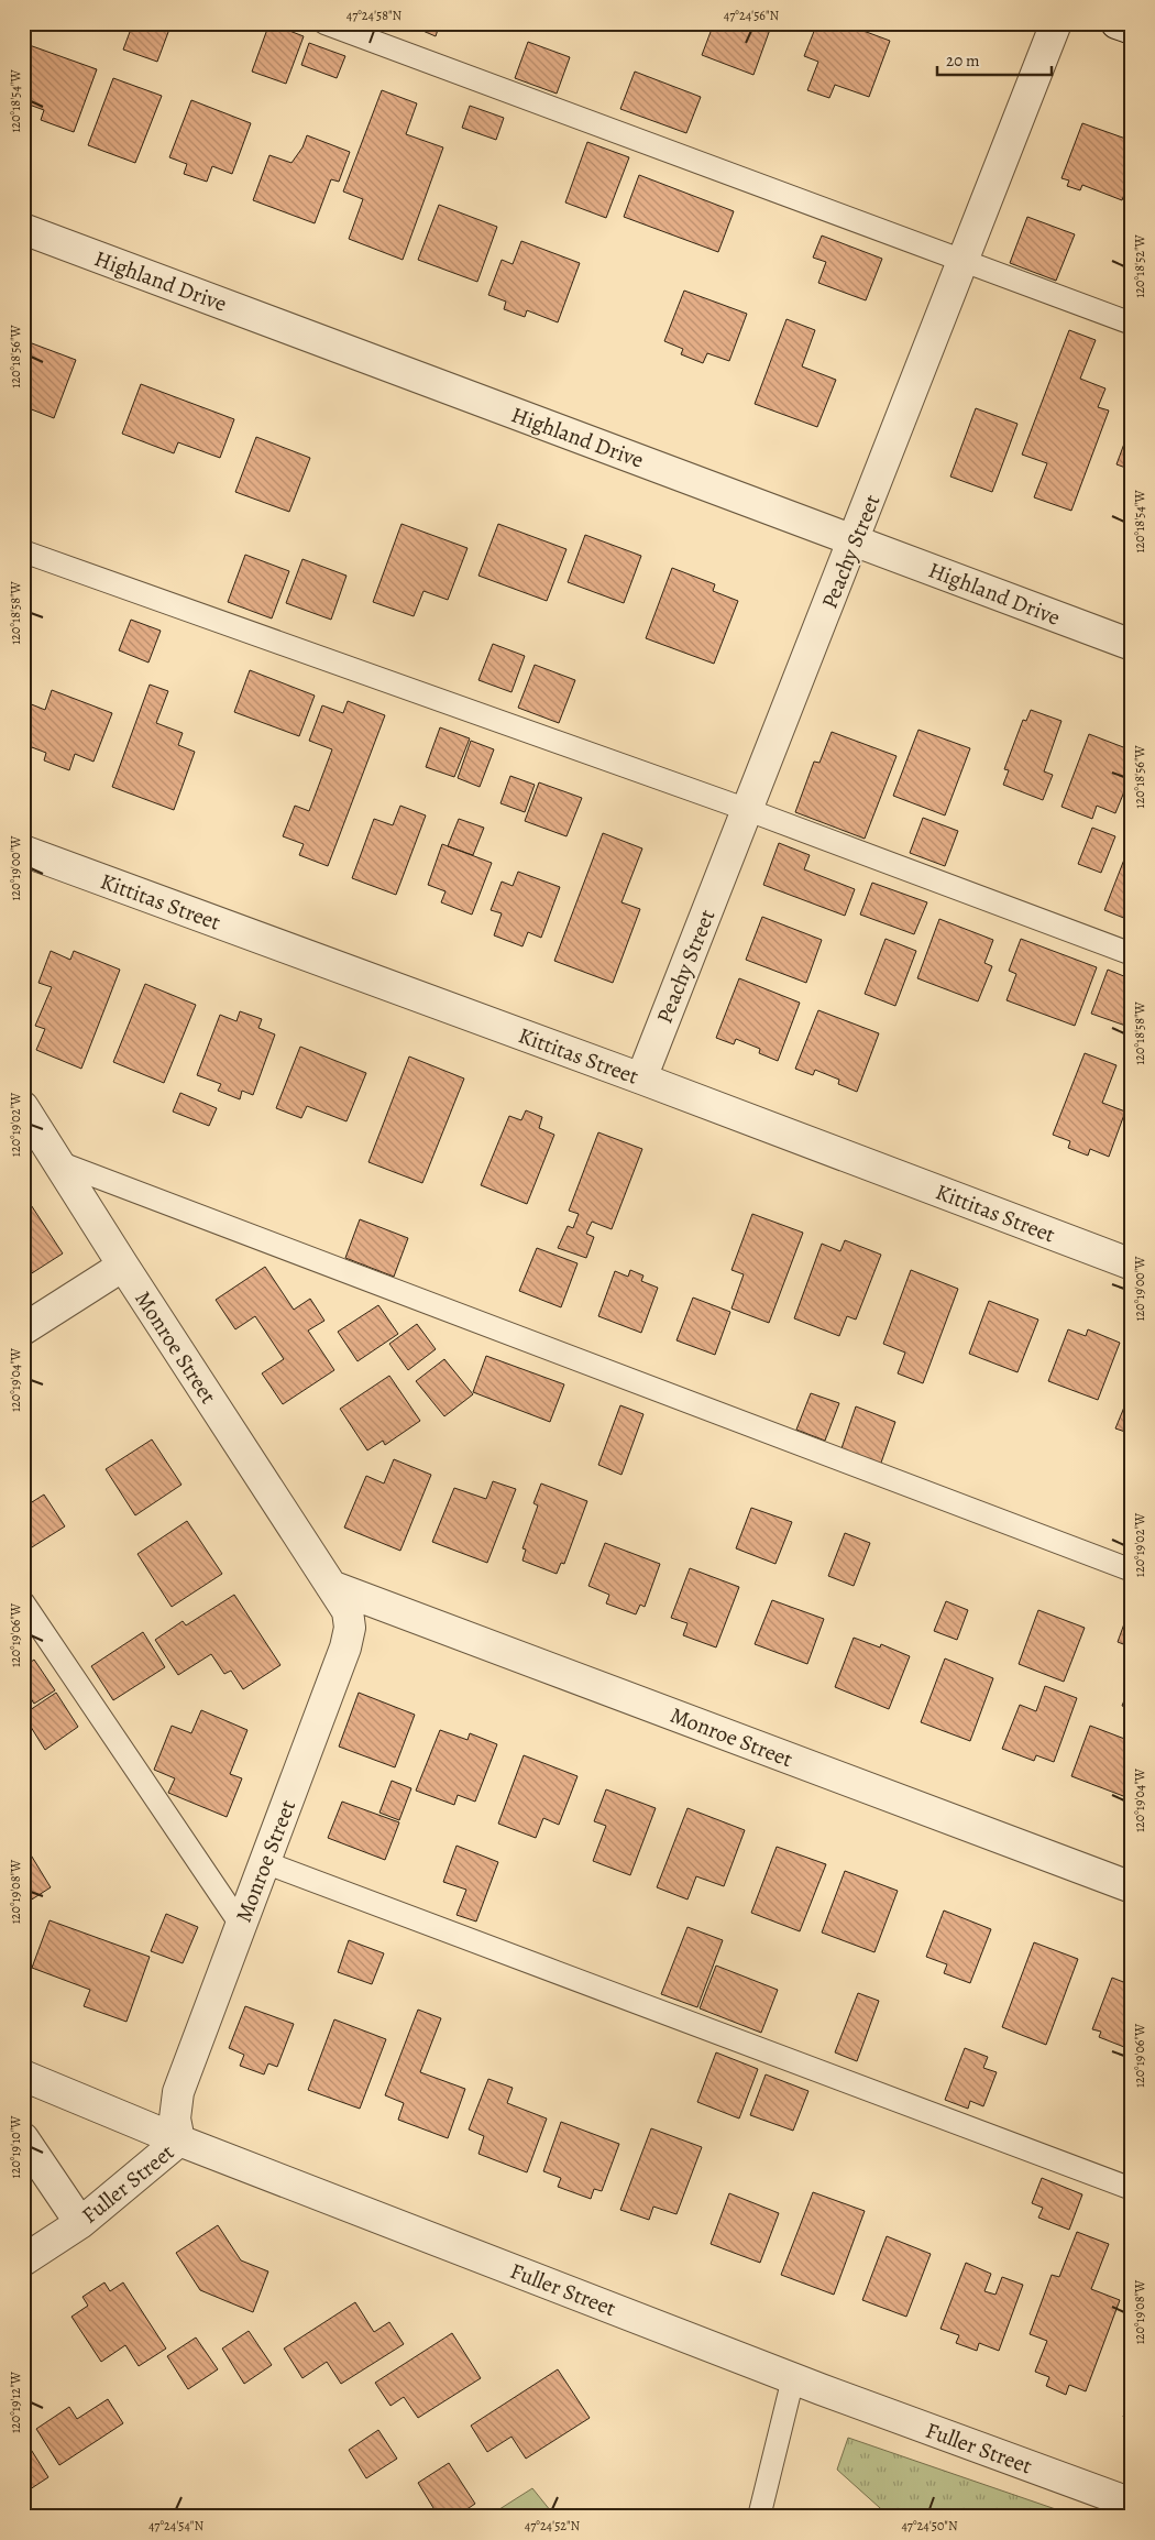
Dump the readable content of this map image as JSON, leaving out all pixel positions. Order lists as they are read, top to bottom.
{
  "streets": {
    "street": [
      "Highland Drive",
      "Peachy Street",
      "Kittitas Street",
      "Monroe Street",
      "Fuller Street"
    ]
  },
  "crossings": [
    ["Highland Drive", "Peachy Street"],
    ["Peachy Street", "Kittitas Street"],
    ["Monroe Street", "Fuller Street"]
  ],
  "scale_bar": "20 m",
  "coordinates": [
    "47°24'58\"N",
    "47°24'56\"N",
    "120°18'54\"W",
    "120°18'52\"W",
    "120°18'56\"W",
    "120°18'58\"W",
    "120°19'00\"W",
    "120°19'02\"W",
    "120°19'04\"W",
    "120°19'06\"W",
    "120°19'08\"W",
    "120°19'10\"W",
    "120°19'12\"W",
    "47°24'54\"N",
    "47°24'52\"N",
    "47°24'50\"N"
  ]
}
